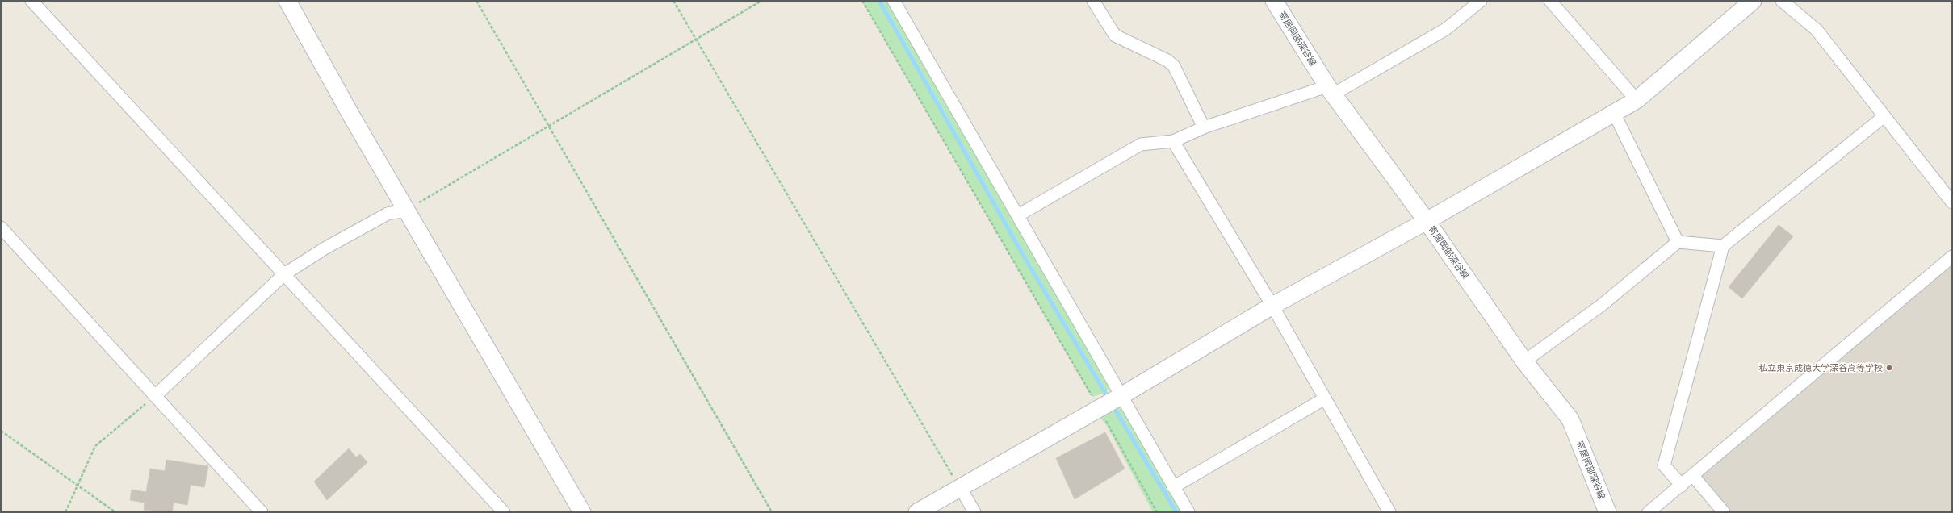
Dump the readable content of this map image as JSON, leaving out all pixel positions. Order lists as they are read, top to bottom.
{
  "streets": {
    "street": ["寄居岡部深谷線"]
  },
  "places": ["私立東京成徳大学深谷高等学校"]
}
